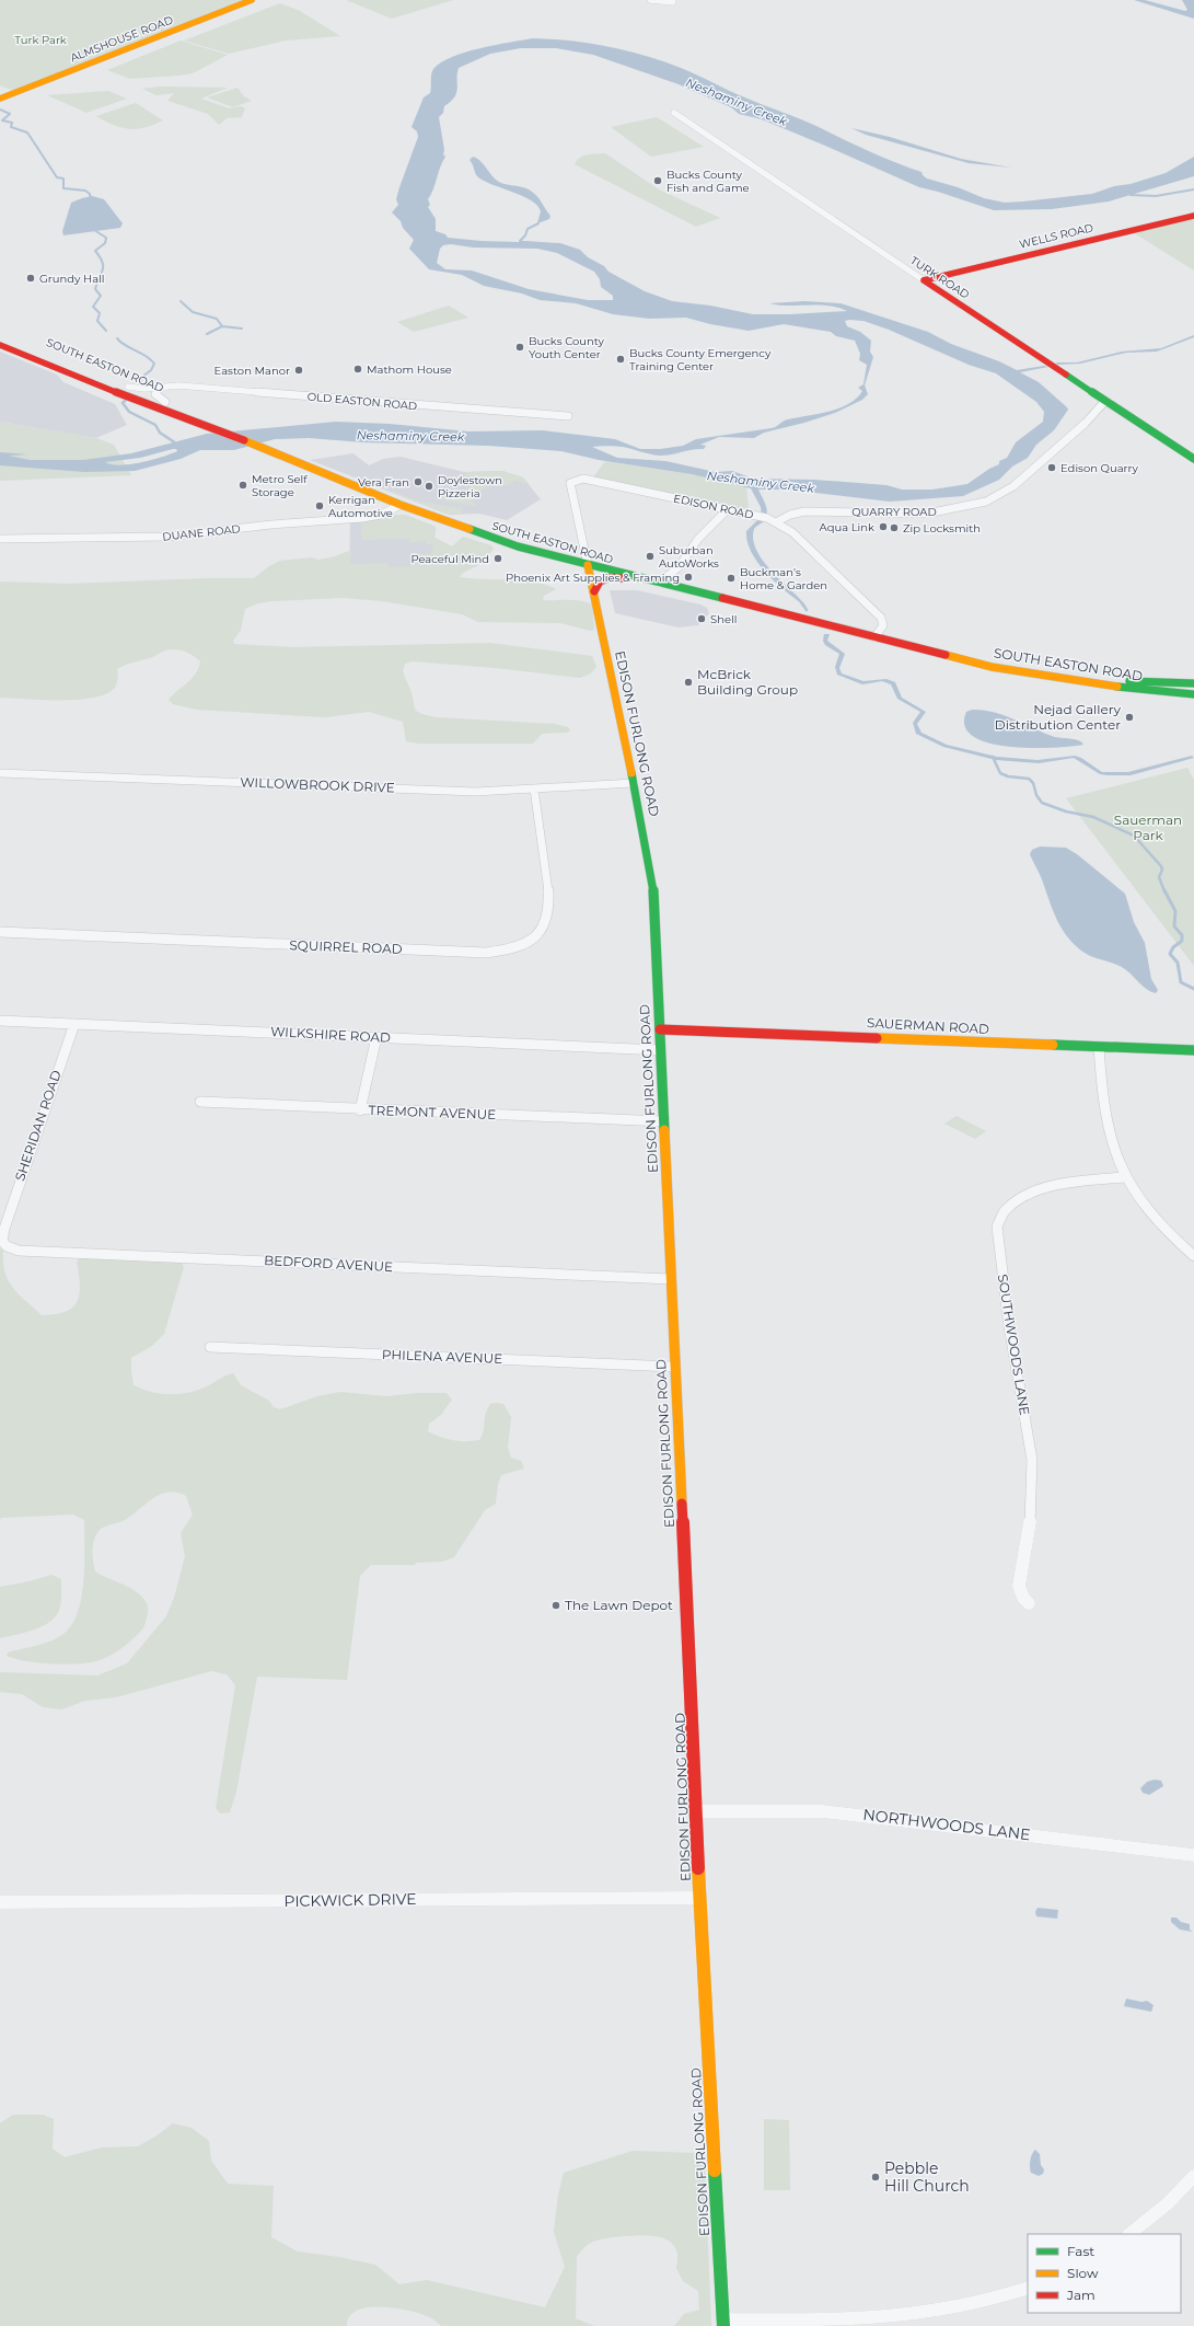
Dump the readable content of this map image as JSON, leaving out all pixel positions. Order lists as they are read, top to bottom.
{
  "streets": {
    "main road": [
      "ALMSHOUSE ROAD",
      "WELLS ROAD",
      "TURK ROAD",
      "SOUTH EASTON ROAD",
      "EDISON FURLONG ROAD",
      "SAUERMAN ROAD"
    ],
    "street": [
      "OLD EASTON ROAD",
      "EDISON ROAD",
      "QUARRY ROAD",
      "DUANE ROAD",
      "WILLOWBROOK DRIVE",
      "SQUIRREL ROAD",
      "WILKSHIRE ROAD",
      "TREMONT AVENUE",
      "SHERIDAN ROAD",
      "BEDFORD AVENUE",
      "SOUTHWOODS LANE",
      "PHILENA AVENUE",
      "NORTHWOODS LANE",
      "PICKWICK DRIVE"
    ]
  },
  "crossings": [
    ["WELLS ROAD", "TURK ROAD"],
    ["TURK ROAD", "QUARRY ROAD"],
    ["SOUTH EASTON ROAD", "OLD EASTON ROAD"],
    ["SOUTH EASTON ROAD", "EDISON ROAD"],
    ["SOUTH EASTON ROAD", "DUANE ROAD"],
    ["SOUTH EASTON ROAD", "EDISON FURLONG ROAD"],
    ["EDISON ROAD", "QUARRY ROAD"],
    ["EDISON ROAD", "EDISON FURLONG ROAD"],
    ["EDISON FURLONG ROAD", "WILLOWBROOK DRIVE"],
    ["EDISON FURLONG ROAD", "SAUERMAN ROAD"],
    ["EDISON FURLONG ROAD", "WILKSHIRE ROAD"],
    ["EDISON FURLONG ROAD", "TREMONT AVENUE"],
    ["EDISON FURLONG ROAD", "BEDFORD AVENUE"],
    ["EDISON FURLONG ROAD", "PHILENA AVENUE"],
    ["EDISON FURLONG ROAD", "NORTHWOODS LANE"],
    ["EDISON FURLONG ROAD", "PICKWICK DRIVE"],
    ["WILLOWBROOK DRIVE", "SQUIRREL ROAD"],
    ["WILKSHIRE ROAD", "SHERIDAN ROAD"],
    ["SHERIDAN ROAD", "BEDFORD AVENUE"]
  ],
  "water": ["Neshaminy Creek"],
  "parks": ["Turk Park", "Sauerman Park"],
  "places": [
    "Bucks County Fish and Game",
    "Grundy Hall",
    "Bucks County Youth Center",
    "Bucks County Emergency Training Center",
    "Mathom House",
    "Easton Manor",
    "Edison Quarry",
    "Vera Fran",
    "Metro Self Storage",
    "Doylestown Pizzeria",
    "Kerrigan Automotive",
    "Aqua Link",
    "Zip Locksmith",
    "Suburban AutoWorks",
    "Peaceful Mind",
    "Phoenix Art Supplies & Framing",
    "Buckman's Home & Garden",
    "Shell",
    "McBrick Building Group",
    "Nejad Gallery Distribution Center",
    "The Lawn Depot",
    "Pebble Hill Church"
  ],
  "legend": ["Fast", "Slow", "Jam"]
}
